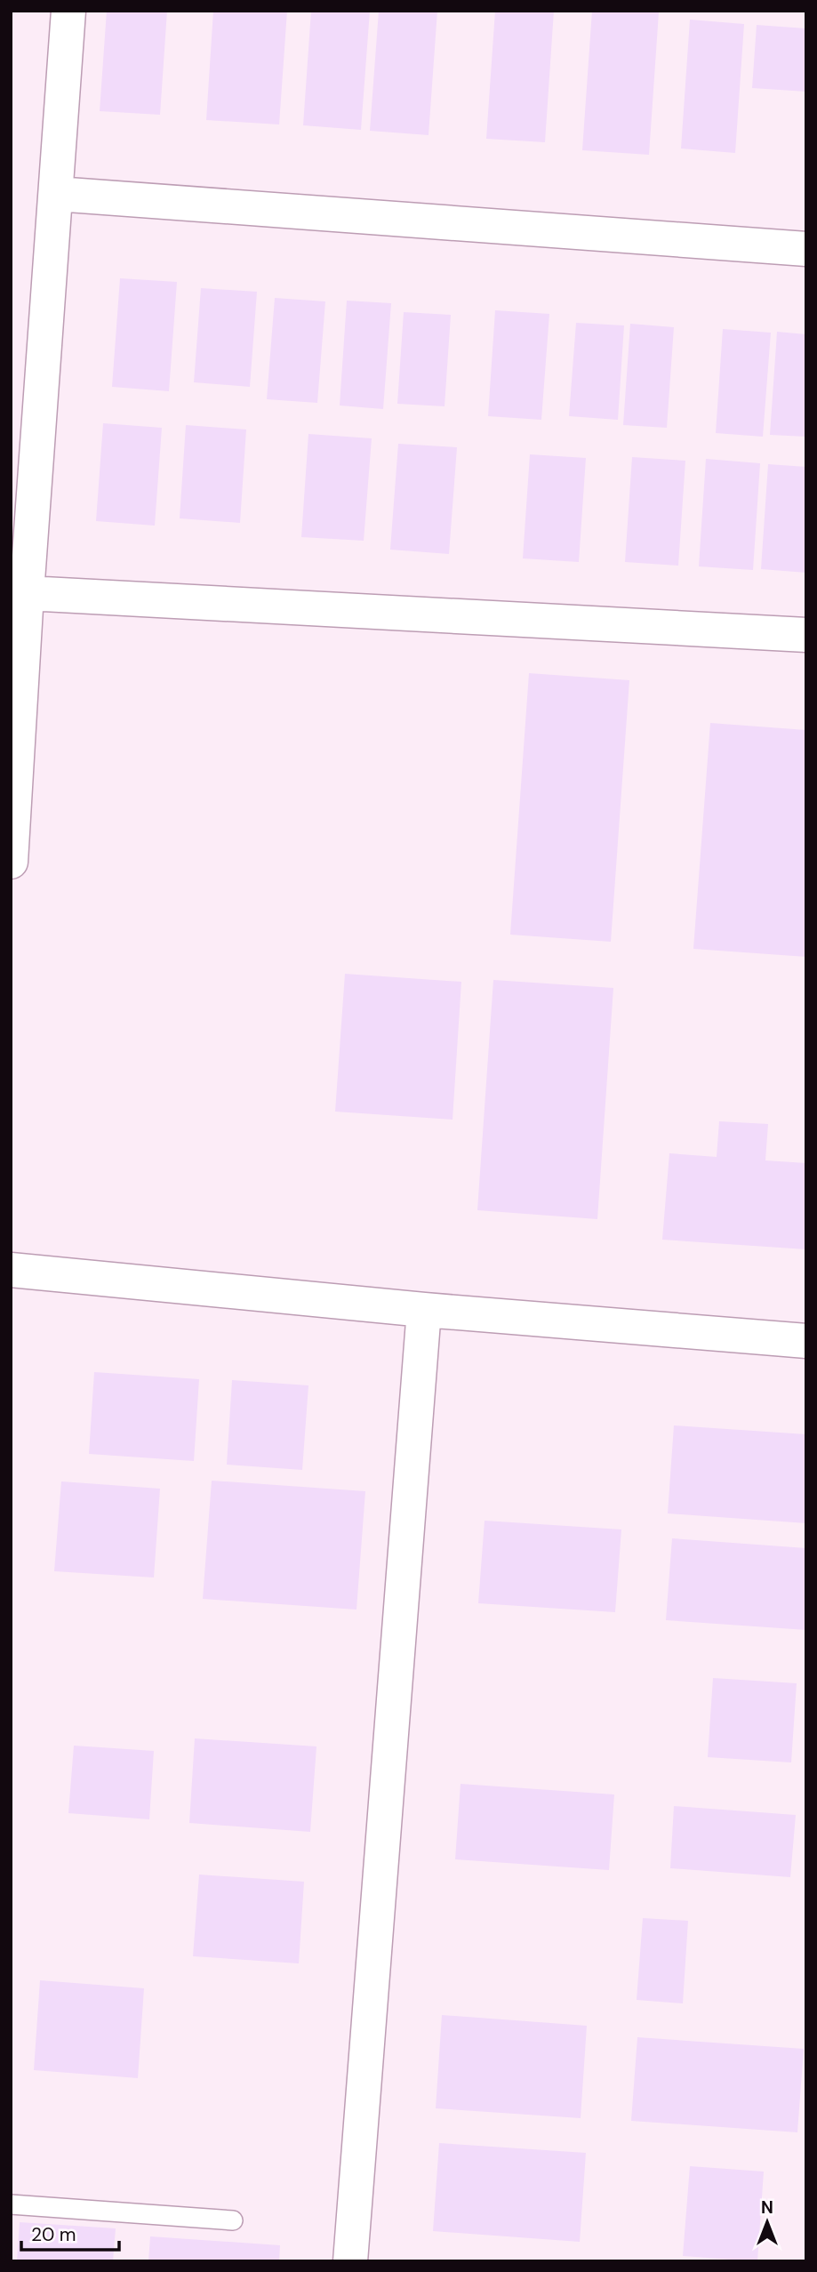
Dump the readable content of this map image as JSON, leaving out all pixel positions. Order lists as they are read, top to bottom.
{
  "scale_bar": "20 m",
  "north": "top"
}
